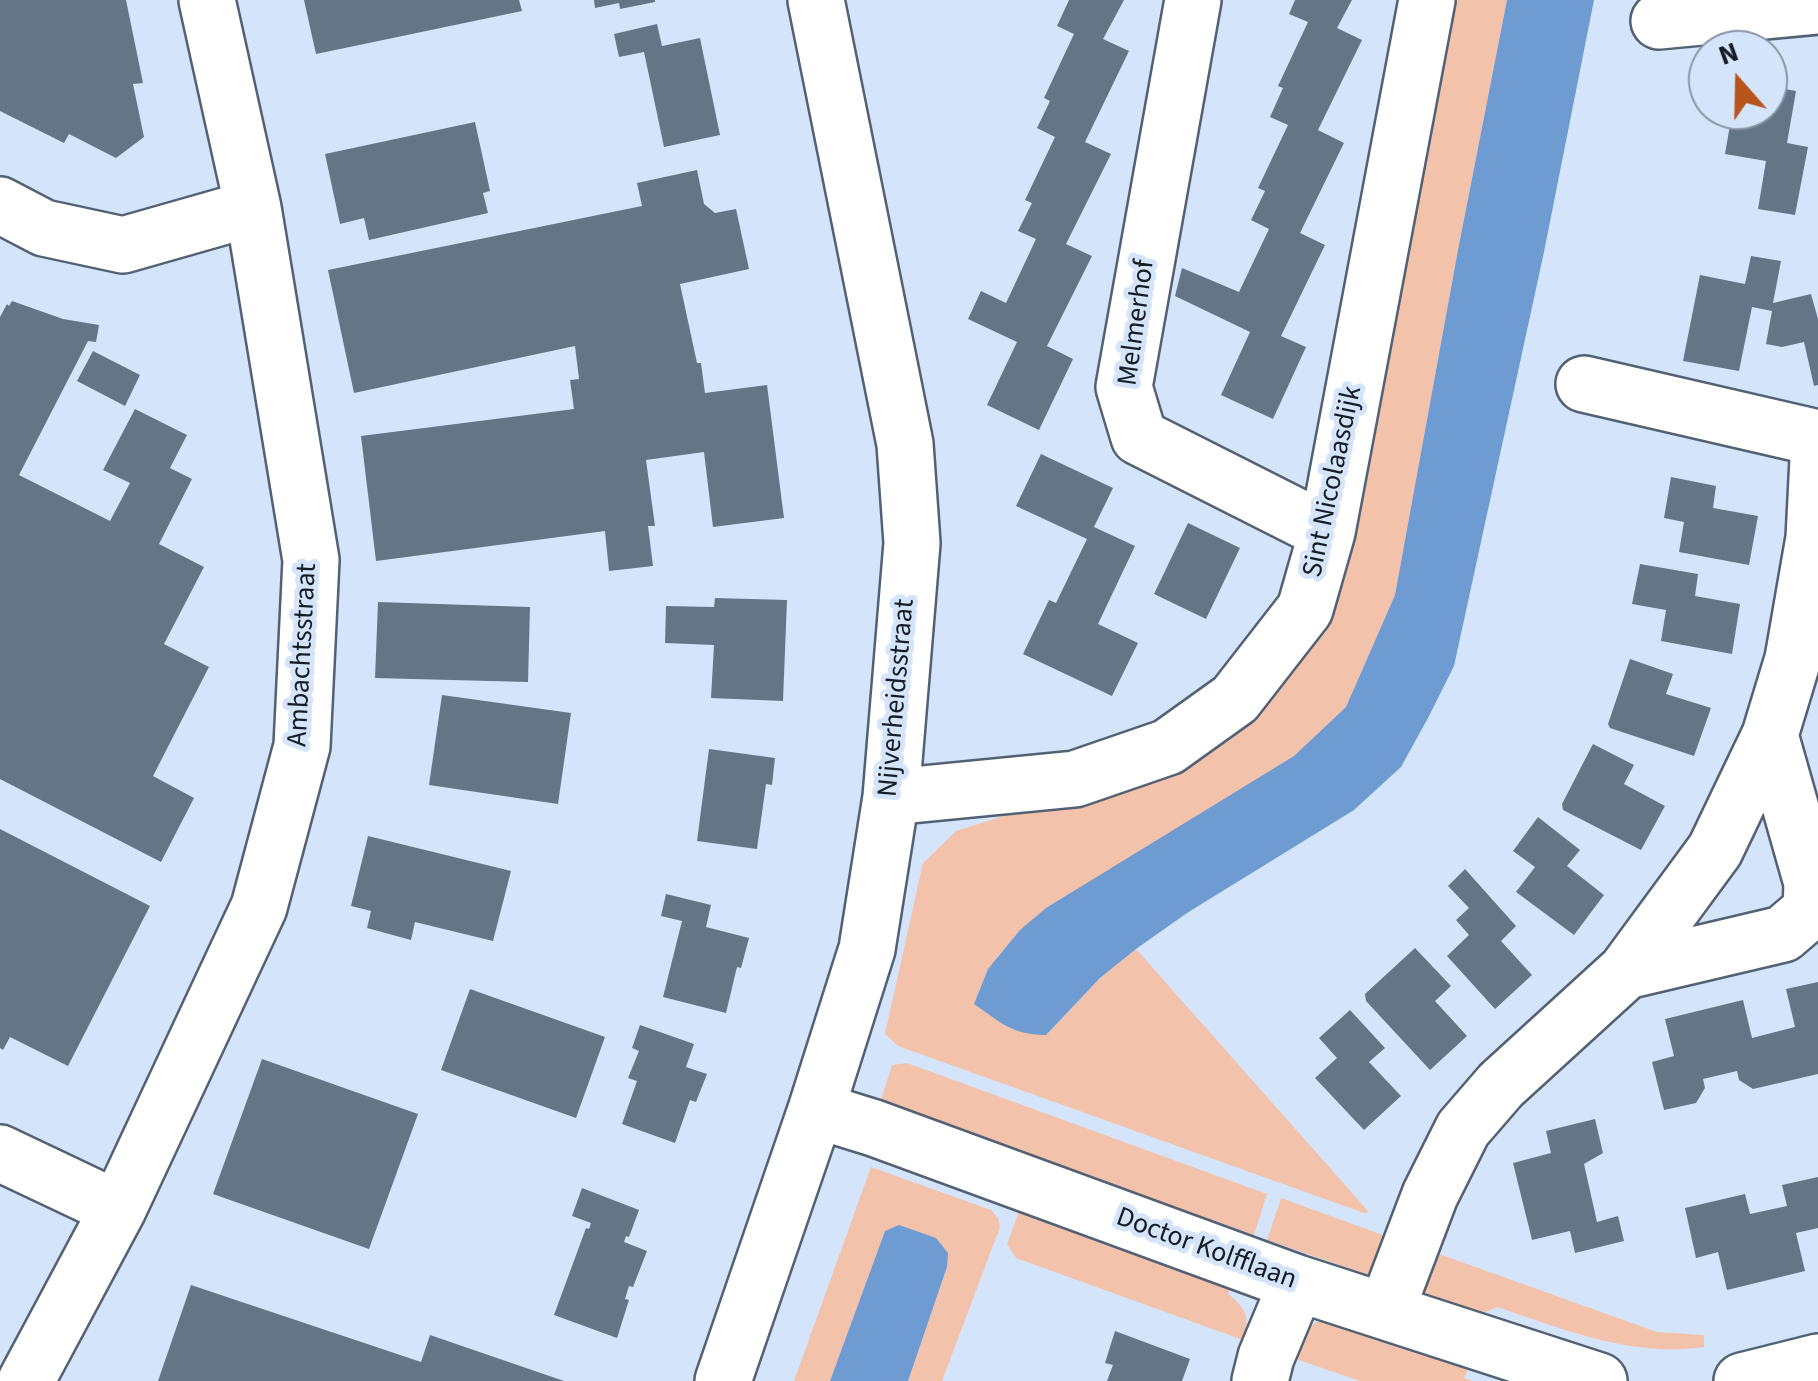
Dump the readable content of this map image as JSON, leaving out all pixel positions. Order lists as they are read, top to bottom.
{
  "streets": {
    "street": [
      "Melmerhof",
      "Sint Nicolaasdijk",
      "Ambachtsstraat",
      "Nijverheidsstraat",
      "Doctor Kolfflaan"
    ]
  },
  "crossings": [
    ["Melmerhof", "Sint Nicolaasdijk"],
    ["Sint Nicolaasdijk", "Nijverheidsstraat"],
    ["Nijverheidsstraat", "Doctor Kolfflaan"]
  ],
  "north": "top"
}
